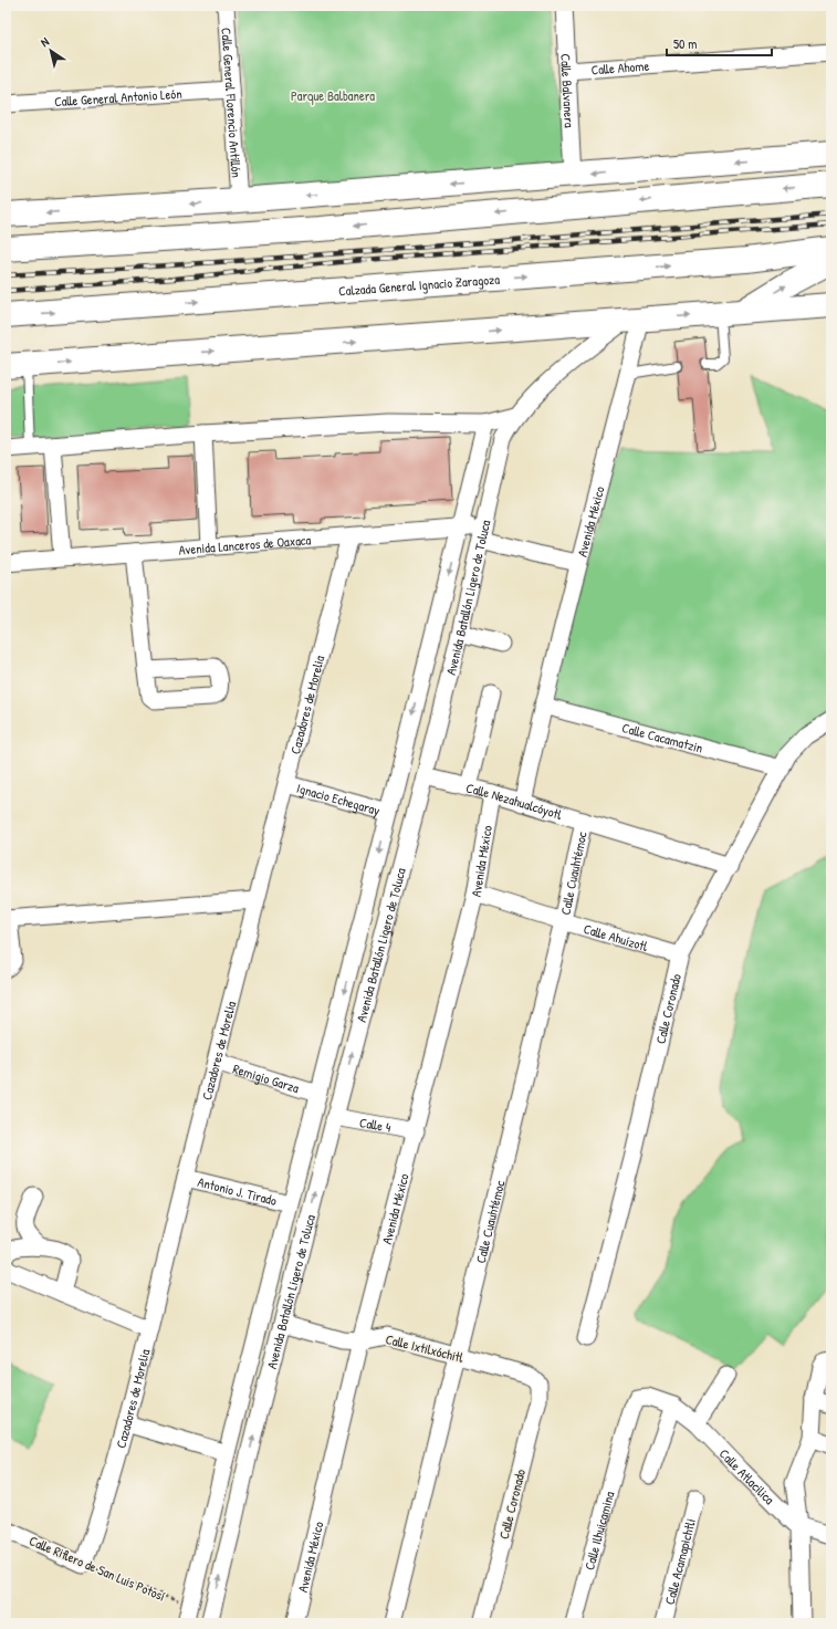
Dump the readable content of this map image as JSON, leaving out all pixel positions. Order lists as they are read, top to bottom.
{
  "streets": {
    "main road": ["Calzada General Ignacio Zaragoza"],
    "street": [
      "Calle Ahome",
      "Calle Balvanera",
      "Calle General Antonio León",
      "Calle General Florencio Antillón",
      "Avenida México",
      "Avenida Lanceros de Oaxaca",
      "Avenida Batallón Ligero de Toluca",
      "Cazadores de Morelia",
      "Calle Cacamatzin",
      "Ignacio Echegaray",
      "Calle Nezahualcóyotl",
      "Calle Cuauhtémoc",
      "Calle Ahuízotl",
      "Calle Coronado",
      "Remigio Garza",
      "Calle 4",
      "Antonio J. Tirado",
      "Calle Ixtilxóchitl",
      "Calle Atlacilica",
      "Calle Ilhuicamina",
      "Calle Acamapichtli",
      "Calle Riflero de San Luis Potosí"
    ]
  },
  "crossings": [
    ["Calle Ahome", "Calle Balvanera"],
    ["Calle General Antonio León", "Calle General Florencio Antillón"],
    ["Avenida México", "Avenida Batallón Ligero de Toluca"],
    ["Avenida México", "Calle Cacamatzin"],
    ["Avenida México", "Calle Nezahualcóyotl"],
    ["Avenida México", "Calle Ahuízotl"],
    ["Avenida México", "Calle 4"],
    ["Avenida México", "Calle Ixtilxóchitl"],
    ["Avenida Lanceros de Oaxaca", "Avenida Batallón Ligero de Toluca"],
    ["Avenida Lanceros de Oaxaca", "Cazadores de Morelia"],
    ["Avenida Batallón Ligero de Toluca", "Ignacio Echegaray"],
    ["Avenida Batallón Ligero de Toluca", "Calle Nezahualcóyotl"],
    ["Avenida Batallón Ligero de Toluca", "Remigio Garza"],
    ["Avenida Batallón Ligero de Toluca", "Calle 4"],
    ["Avenida Batallón Ligero de Toluca", "Antonio J. Tirado"],
    ["Avenida Batallón Ligero de Toluca", "Calle Ixtilxóchitl"],
    ["Avenida Batallón Ligero de Toluca", "Calle Riflero de San Luis Potosí"],
    ["Cazadores de Morelia", "Ignacio Echegaray"],
    ["Cazadores de Morelia", "Remigio Garza"],
    ["Cazadores de Morelia", "Antonio J. Tirado"],
    ["Cazadores de Morelia", "Calle Riflero de San Luis Potosí"],
    ["Calle Cacamatzin", "Calle Coronado"],
    ["Calle Nezahualcóyotl", "Calle Cuauhtémoc"],
    ["Calle Nezahualcóyotl", "Calle Coronado"],
    ["Calle Cuauhtémoc", "Calle Ahuízotl"],
    ["Calle Cuauhtémoc", "Calle Ixtilxóchitl"],
    ["Calle Ahuízotl", "Calle Coronado"],
    ["Calle Coronado", "Calle Ixtilxóchitl"],
    ["Calle Atlacilica", "Calle Ilhuicamina"]
  ],
  "parks": ["Parque Balbanera"],
  "scale_bar": "50 m",
  "north": "top left"
}
